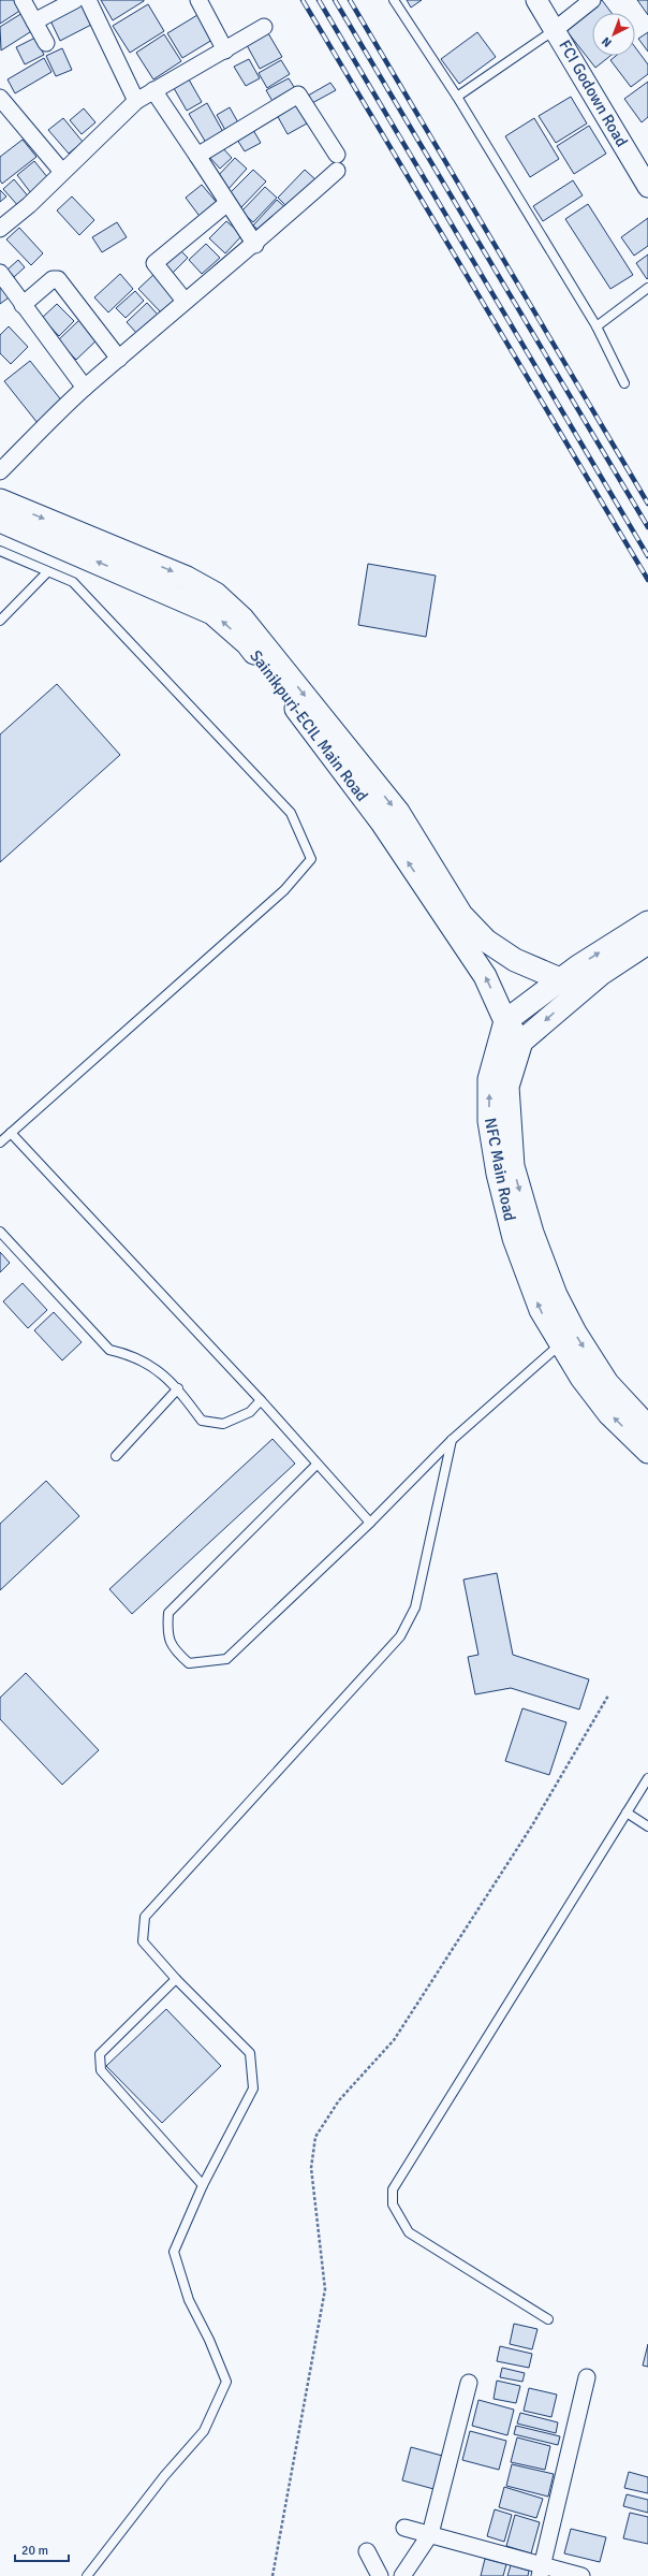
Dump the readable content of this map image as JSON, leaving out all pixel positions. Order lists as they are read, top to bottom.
{
  "streets": {
    "main road": ["Sainikpuri-ECIL Main Road", "NFC Main Road"],
    "street": ["FCI Godown Road"]
  },
  "crossings": [
    ["Sainikpuri-ECIL Main Road", "NFC Main Road"]
  ],
  "scale_bar": "20 m",
  "north": "bottom left"
}
